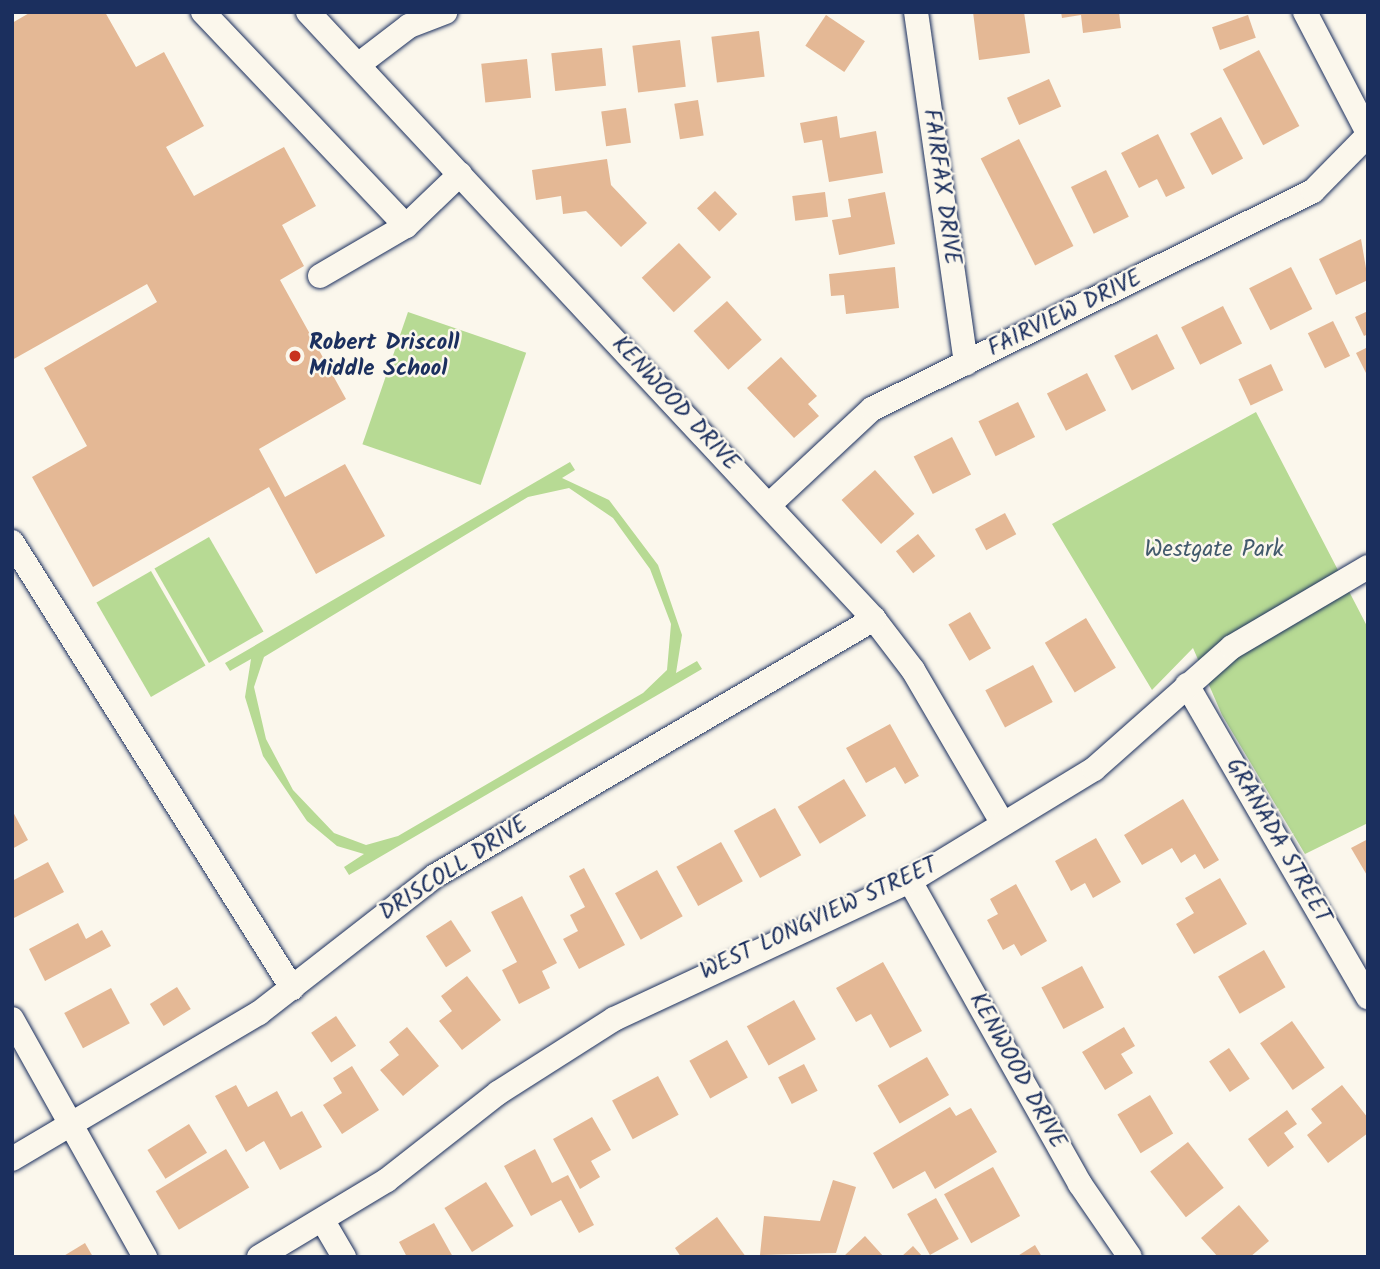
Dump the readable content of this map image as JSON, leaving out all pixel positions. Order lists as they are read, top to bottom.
{
  "streets": {
    "street": [
      "FAIRFAX DRIVE",
      "FAIRVIEW DRIVE",
      "KENWOOD DRIVE",
      "GRANADA STREET",
      "DRISCOLL DRIVE",
      "WEST LONGVIEW STREET"
    ]
  },
  "crossings": [
    ["FAIRFAX DRIVE", "FAIRVIEW DRIVE"],
    ["FAIRVIEW DRIVE", "KENWOOD DRIVE"],
    ["KENWOOD DRIVE", "DRISCOLL DRIVE"],
    ["KENWOOD DRIVE", "WEST LONGVIEW STREET"],
    ["GRANADA STREET", "WEST LONGVIEW STREET"]
  ],
  "parks": ["Westgate Park"],
  "places": ["Robert Driscoll Middle School"]
}
